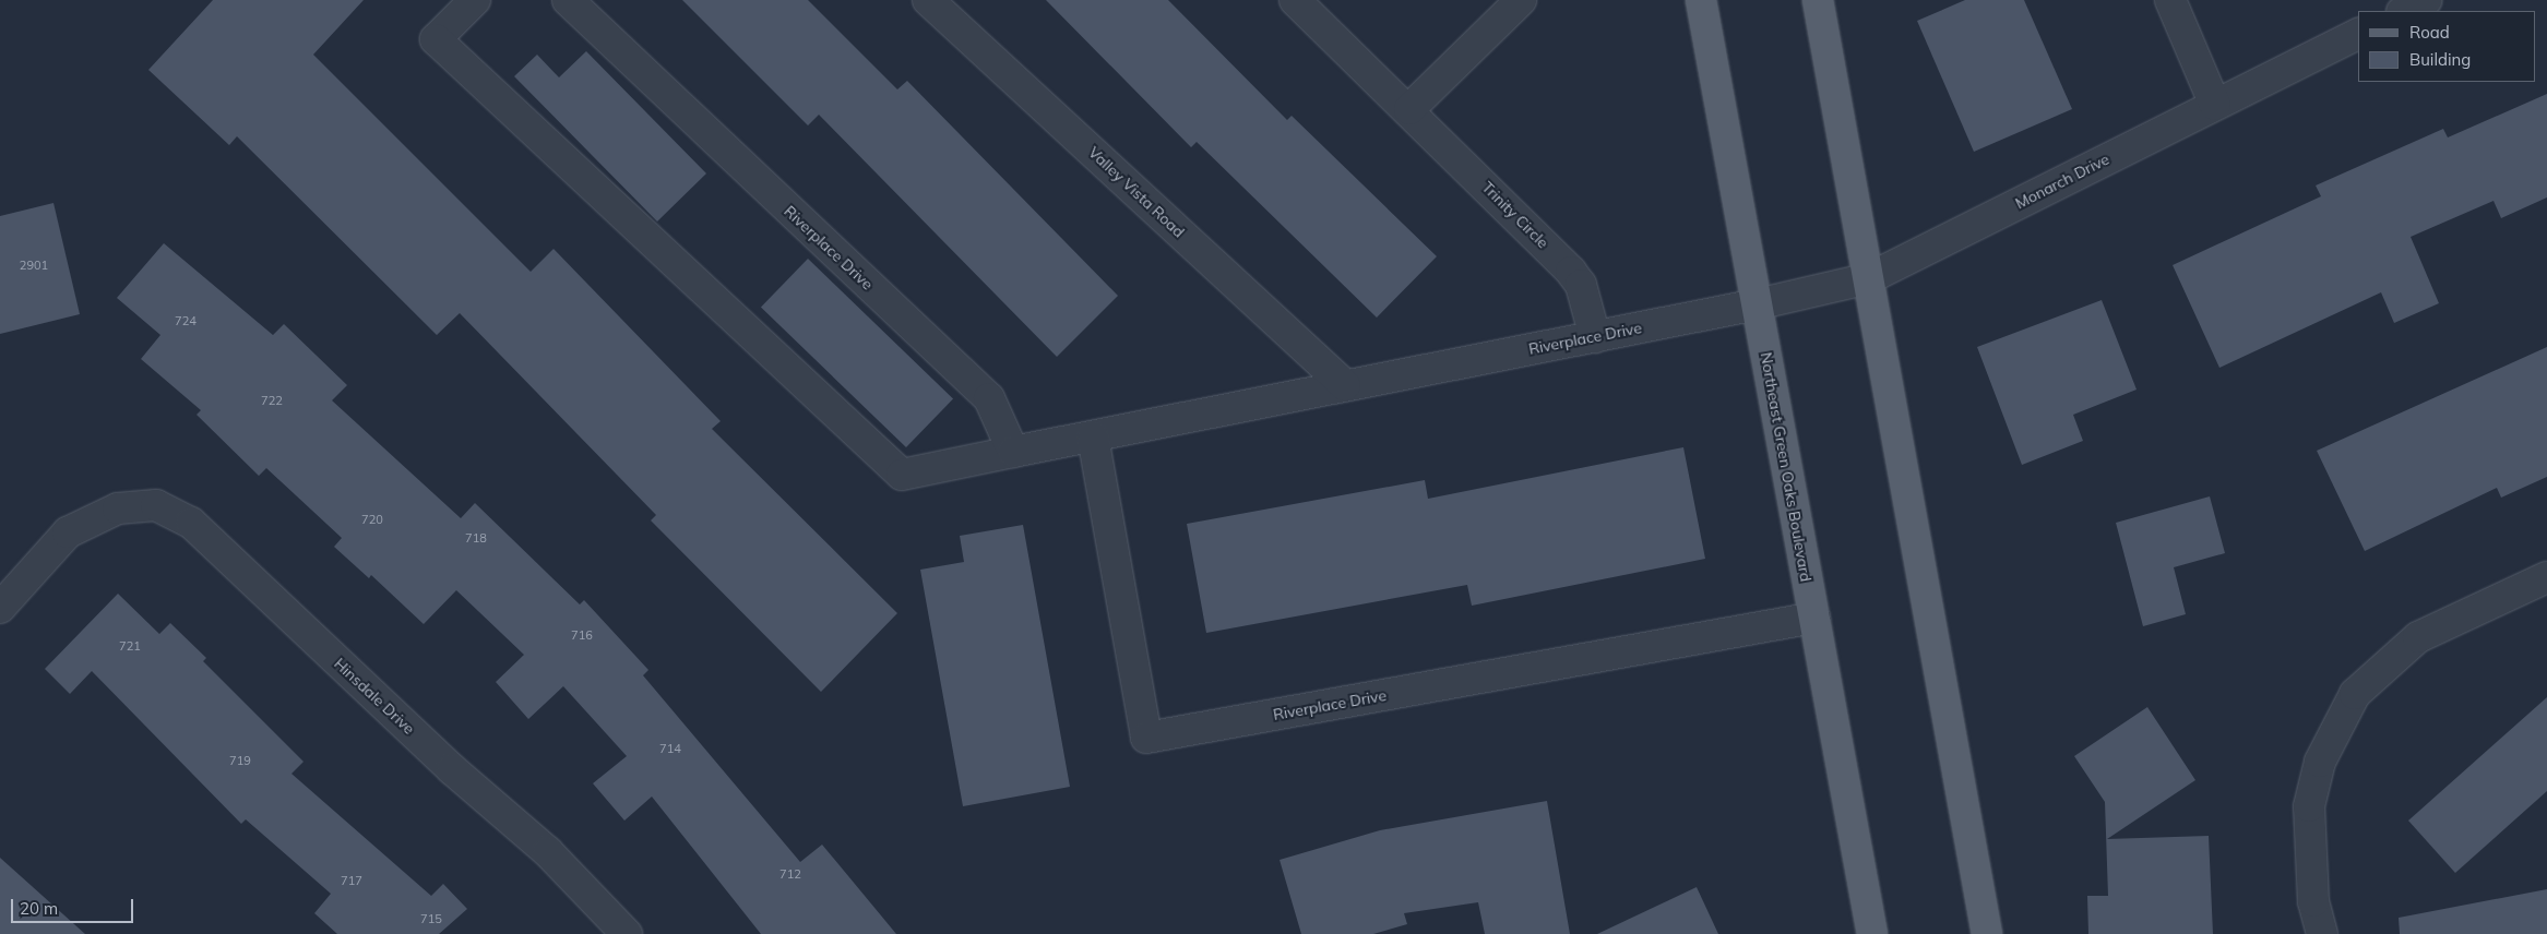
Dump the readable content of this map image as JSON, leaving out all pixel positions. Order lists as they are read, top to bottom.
{
  "streets": {
    "main road": ["Northeast Green Oaks Boulevard"],
    "street": [
      "Monarch Drive",
      "Valley Vista Road",
      "Trinity Circle",
      "Riverplace Drive",
      "Hinsdale Drive"
    ]
  },
  "crossings": [
    ["Monarch Drive", "Riverplace Drive"],
    ["Monarch Drive", "Northeast Green Oaks Boulevard"],
    ["Valley Vista Road", "Riverplace Drive"],
    ["Trinity Circle", "Riverplace Drive"],
    ["Riverplace Drive", "Northeast Green Oaks Boulevard"]
  ],
  "house_numbers": [
    "2901",
    "724",
    "722",
    "720",
    "718",
    "716",
    "721",
    "714",
    "719",
    "712",
    "717",
    "715"
  ],
  "legend": ["Road", "Building"],
  "scale_bar": "20 m"
}
